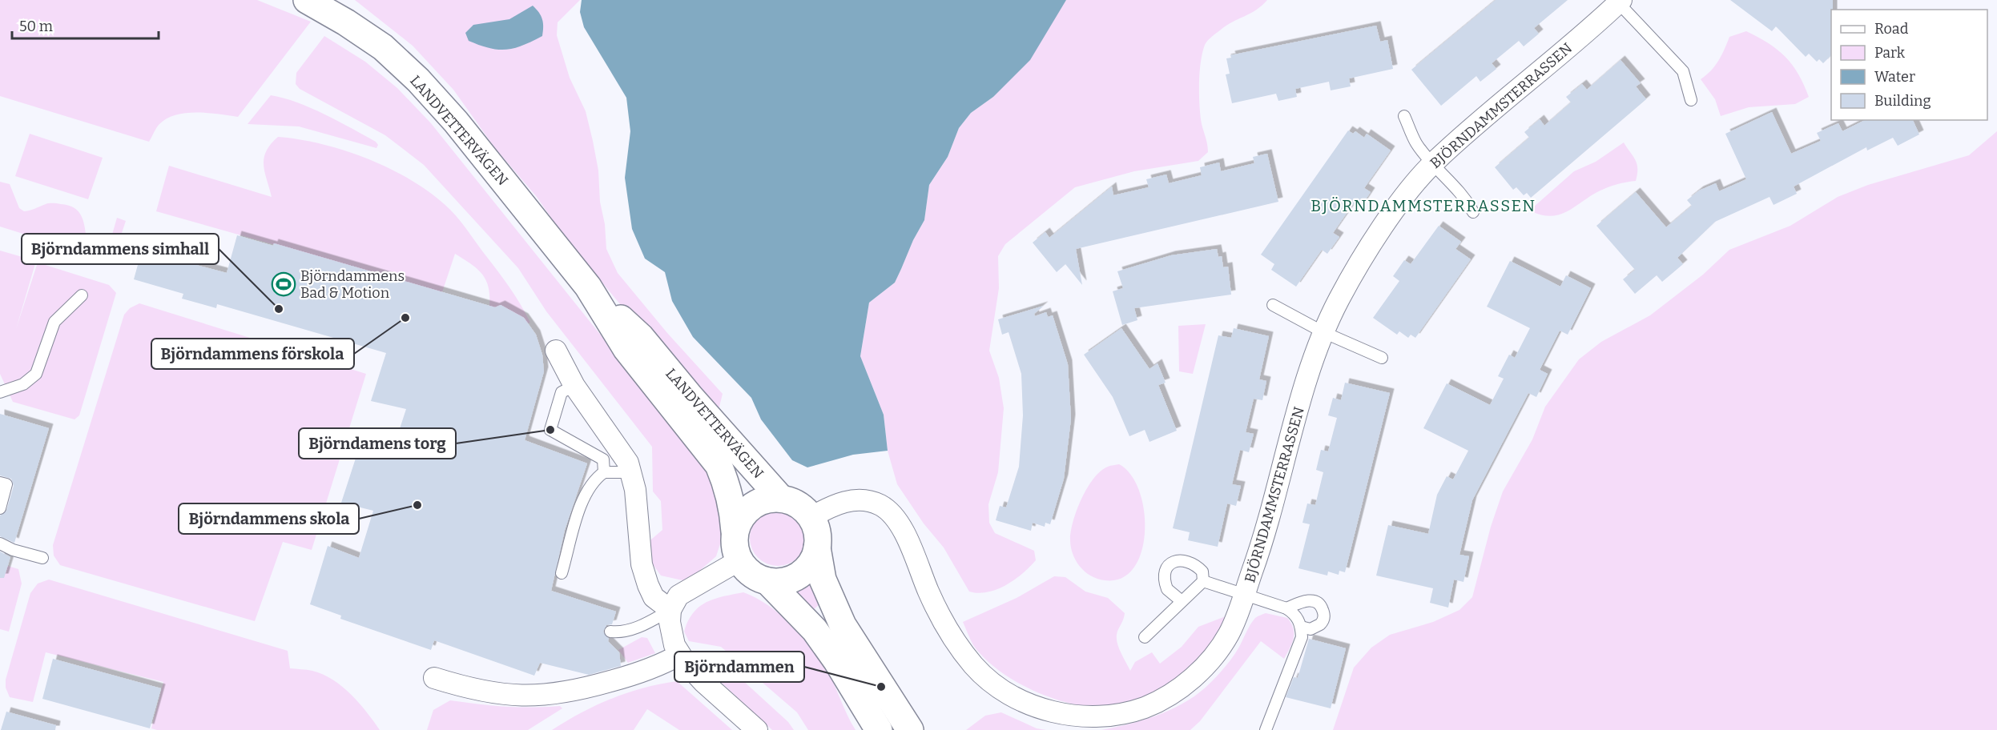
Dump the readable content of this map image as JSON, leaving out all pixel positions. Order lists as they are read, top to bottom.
{
  "streets": {
    "street": ["BJÖRNDAMMSTERRASSEN", "LANDVETTERVÄGEN"]
  },
  "crossings": [
    ["BJÖRNDAMMSTERRASSEN", "LANDVETTERVÄGEN"]
  ],
  "districts": ["BJÖRNDAMMSTERRASSEN"],
  "places": {
    "sports": ["Björndammens Bad & Motion"],
    "other": [
      "Björndammens simhall",
      "Björndammens förskola",
      "Björndamens torg",
      "Björndammens skola",
      "Björndammen"
    ]
  },
  "legend": [
    "Road",
    "Park",
    "Water",
    "Building"
  ],
  "scale_bar": "50 m"
}
